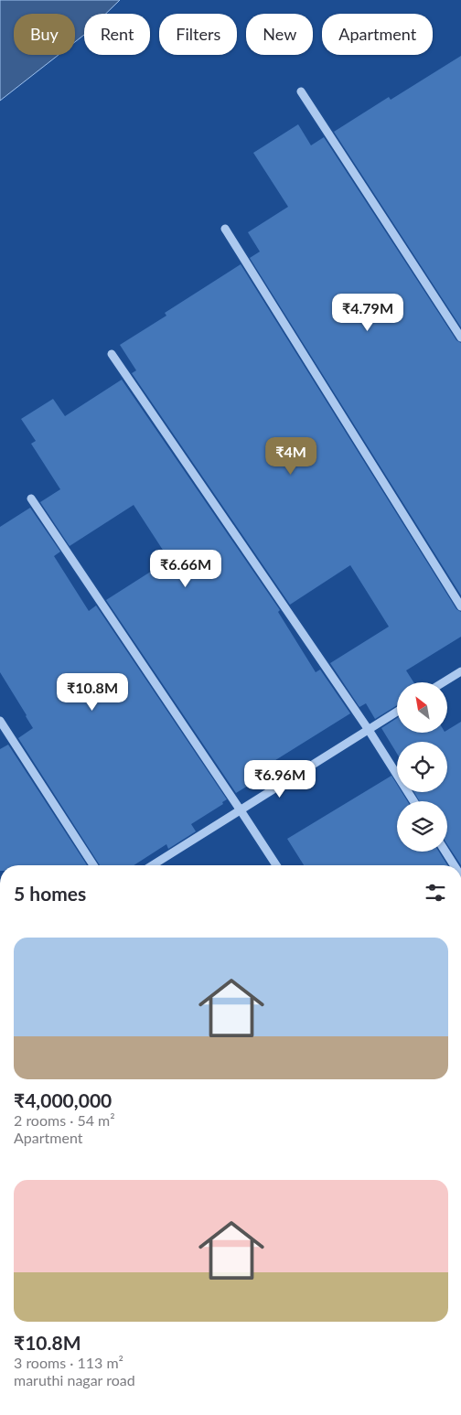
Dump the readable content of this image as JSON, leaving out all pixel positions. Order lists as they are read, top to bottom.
{
  "north": "top left",
  "page": {
    "chip": [
      "Buy",
      "Rent",
      "Filters",
      "New",
      "Apartment"
    ],
    "price": [
      "₹4.79M",
      "₹4M",
      "₹6.66M",
      "₹10.8M",
      "₹6.96M"
    ],
    "heading": "5 homes",
    "list": [
      {
        "name": "₹4,000,000",
        "note": "2 rooms · 54 m² · Apartment"
      },
      {
        "name": "₹10.8M",
        "note": "3 rooms · 113 m² · maruthi nagar road"
      }
    ]
  }
}
